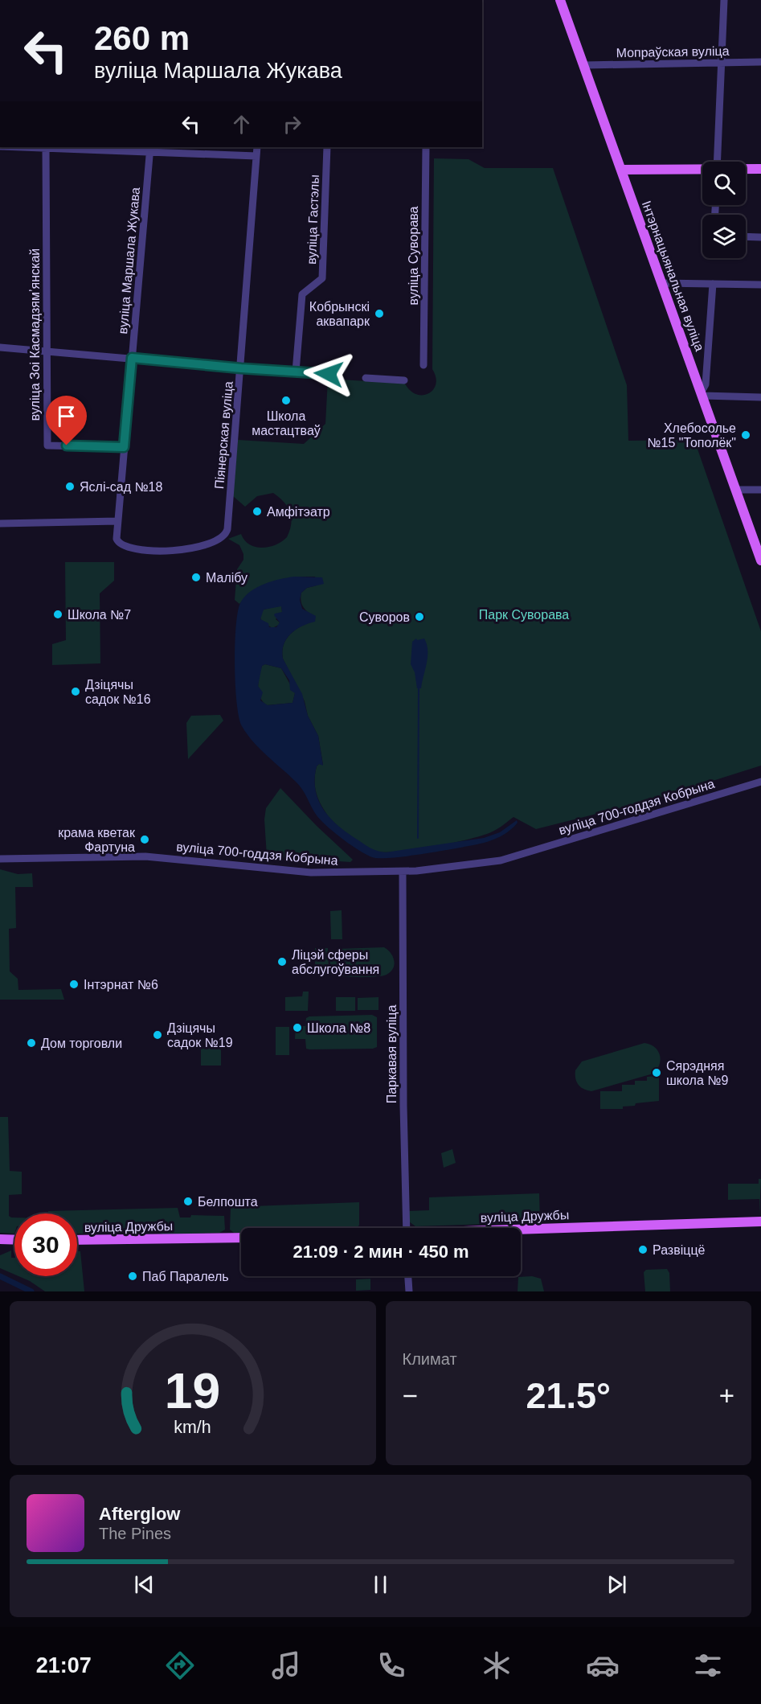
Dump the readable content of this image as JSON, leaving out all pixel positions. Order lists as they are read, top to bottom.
{
  "streets": {
    "main road": ["Інтэрнацыянальная вуліца", "вуліца Дружбы"],
    "street": [
      "Мопраўская вуліца",
      "вуліца Гастэлы",
      "вуліца Суворава",
      "вуліца Маршала Жукава",
      "вуліца Зоі Касмадзямʼянскай",
      "Піянерская вуліца",
      "вуліца 700-годдзя Кобрына",
      "Паркавая вуліца"
    ]
  },
  "crossings": [
    ["Мопраўская вуліца", "Інтэрнацыянальная вуліца"],
    ["вуліца Маршала Жукава", "вуліца Зоі Касмадзямʼянскай"],
    ["вуліца Маршала Жукава", "Піянерская вуліца"],
    ["вуліца 700-годдзя Кобрына", "Паркавая вуліца"]
  ],
  "parks": ["Парк Суворава"],
  "places": [
    "Кобрынскі аквапарк",
    "Школа мастацтваў",
    "Хлебосолье №15 \"Тополёк\"",
    "Яслі-сад №18",
    "Амфітэатр",
    "Малібу",
    "Школа №7",
    "Суворов",
    "Дзіцячы садок №16",
    "крама кветак Фартуна",
    "Ліцэй сферы абслугоўвання",
    "Інтэрнат №6",
    "Школа №8",
    "Дзіцячы садок №19",
    "Дом торговли",
    "Сярэдняя школа №9",
    "Белпошта",
    "Развіццё",
    "Паб Паралель"
  ],
  "page": {
    "turn": ["260 m", "вуліца Маршала Жукава"],
    "limit": "30",
    "trip": "21:09 · 2 мин · 450 m",
    "tile": "Климат",
    "heat": ["−", "21.5°", "+"],
    "song": ["Afterglow", "The Pines"],
    "tabs": "21:07",
    "gauge": ["19", "km/h"]
  }
}
